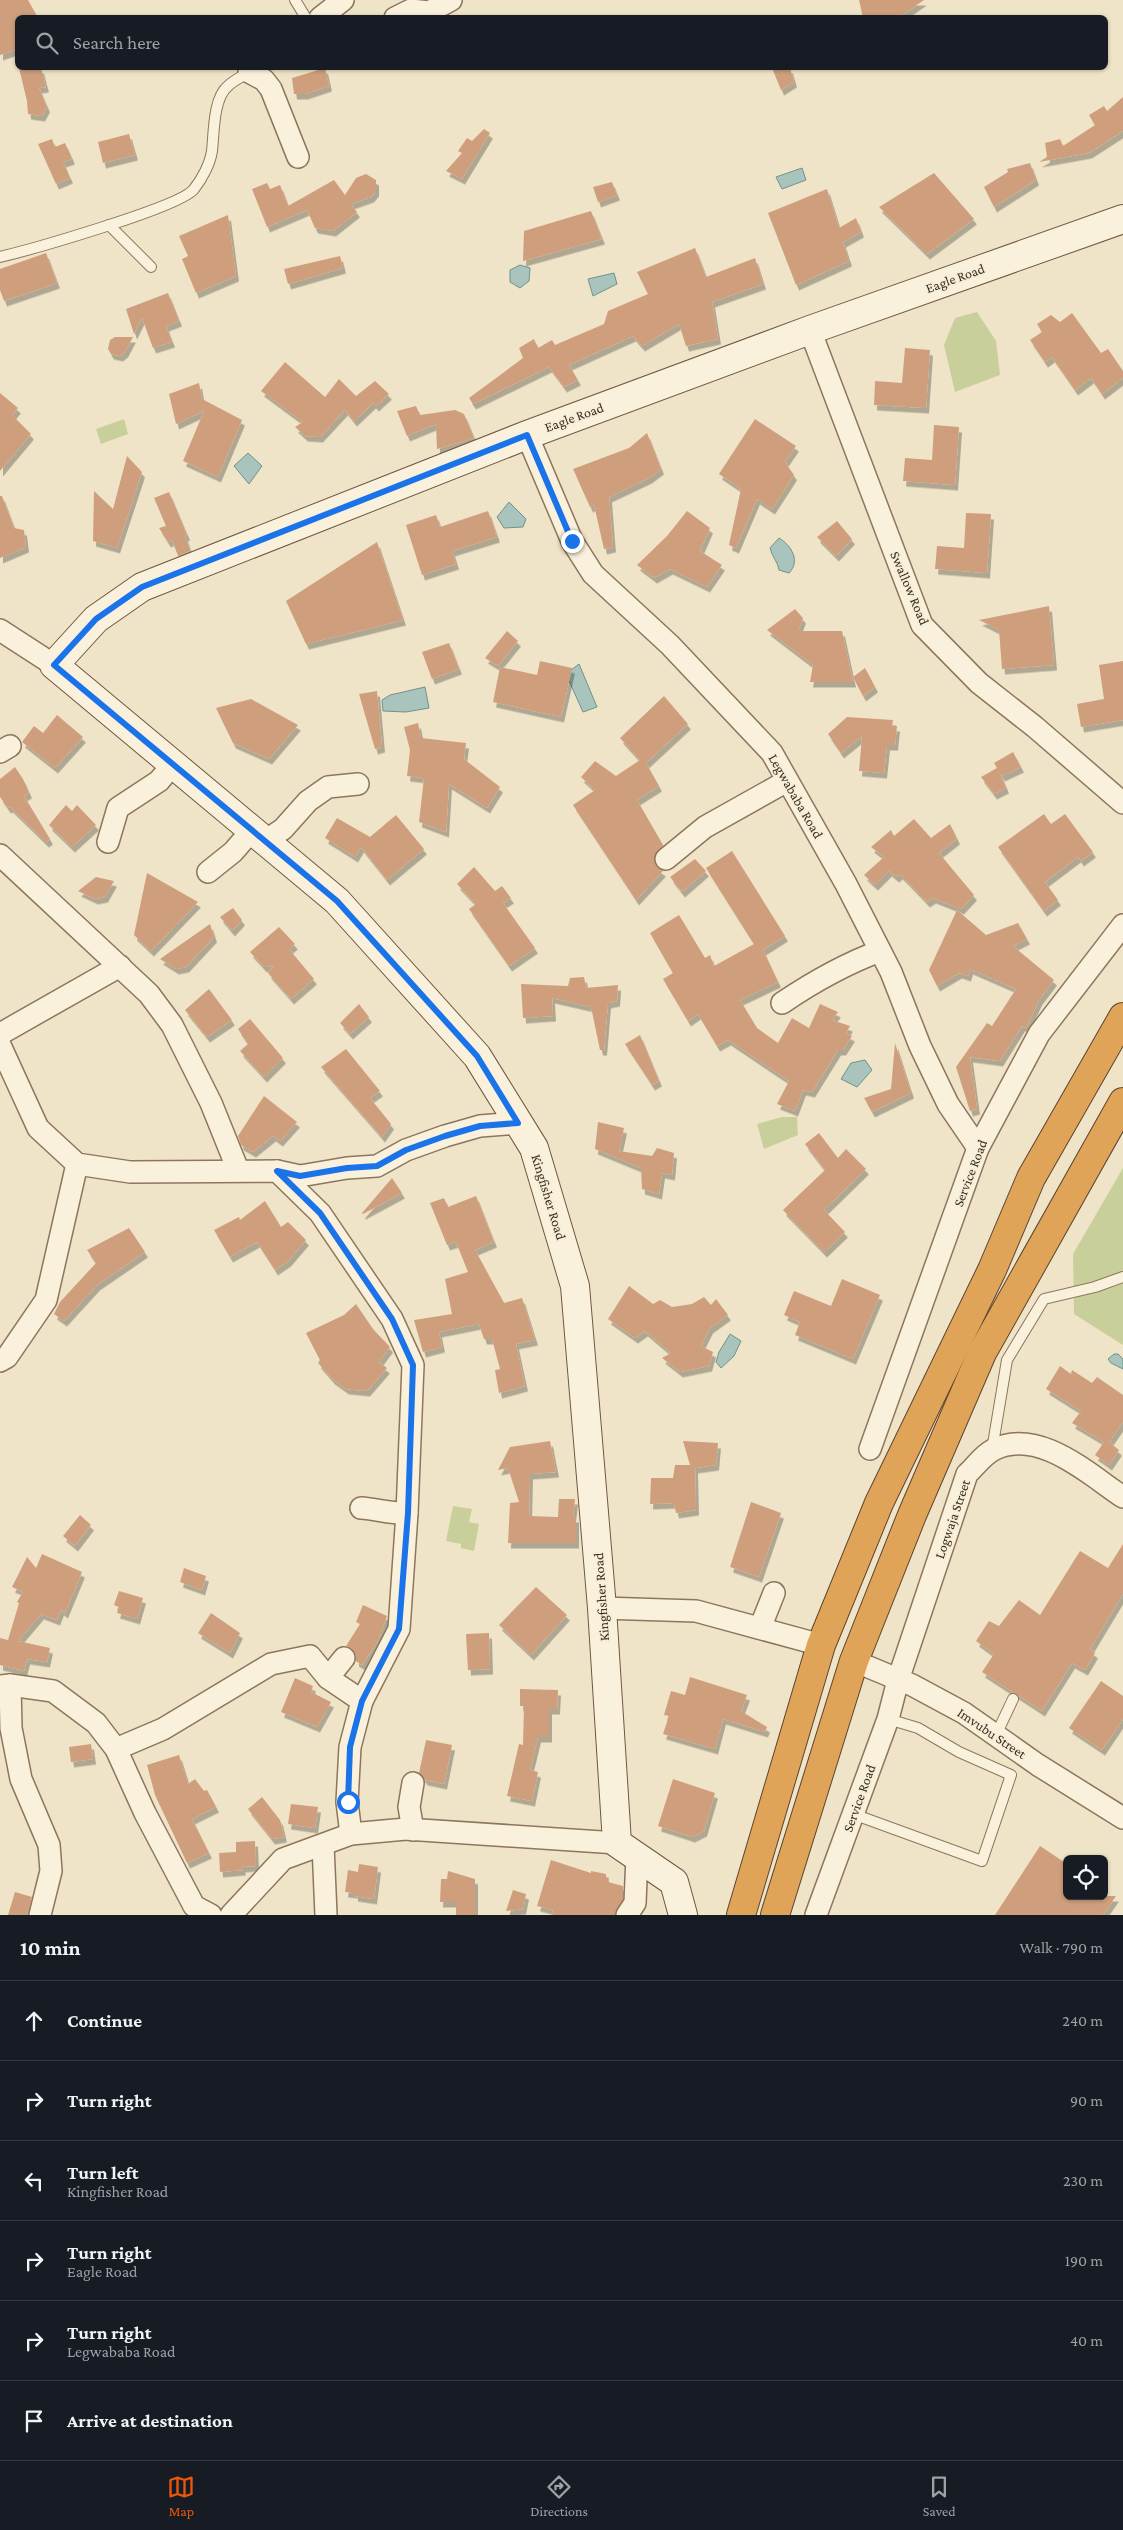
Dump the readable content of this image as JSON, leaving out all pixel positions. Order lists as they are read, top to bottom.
{
  "streets": {
    "street": [
      "Eagle Road",
      "Swallow Road",
      "Legwababa Road",
      "Service Road",
      "Kingfisher Road",
      "Logwaja Street",
      "Imvubu Street"
    ]
  },
  "crossings": [
    ["Eagle Road", "Swallow Road"],
    ["Eagle Road", "Legwababa Road"],
    ["Eagle Road", "Kingfisher Road"],
    ["Legwababa Road", "Service Road"],
    ["Service Road", "Logwaja Street"],
    ["Service Road", "Imvubu Street"],
    ["Logwaja Street", "Imvubu Street"]
  ],
  "page": {
    "search": "Search here",
    "heading": ["10 min", "Walk · 790 m"],
    "list": [
      ["Continue", "240 m"],
      ["Turn right", "90 m"],
      ["Turn left", "Kingfisher Road", "230 m"],
      ["Turn right", "Eagle Road", "190 m"],
      ["Turn right", "Legwababa Road", "40 m"],
      "Arrive at destination"
    ],
    "nav": ["Map", "Directions", "Saved"]
  }
}
